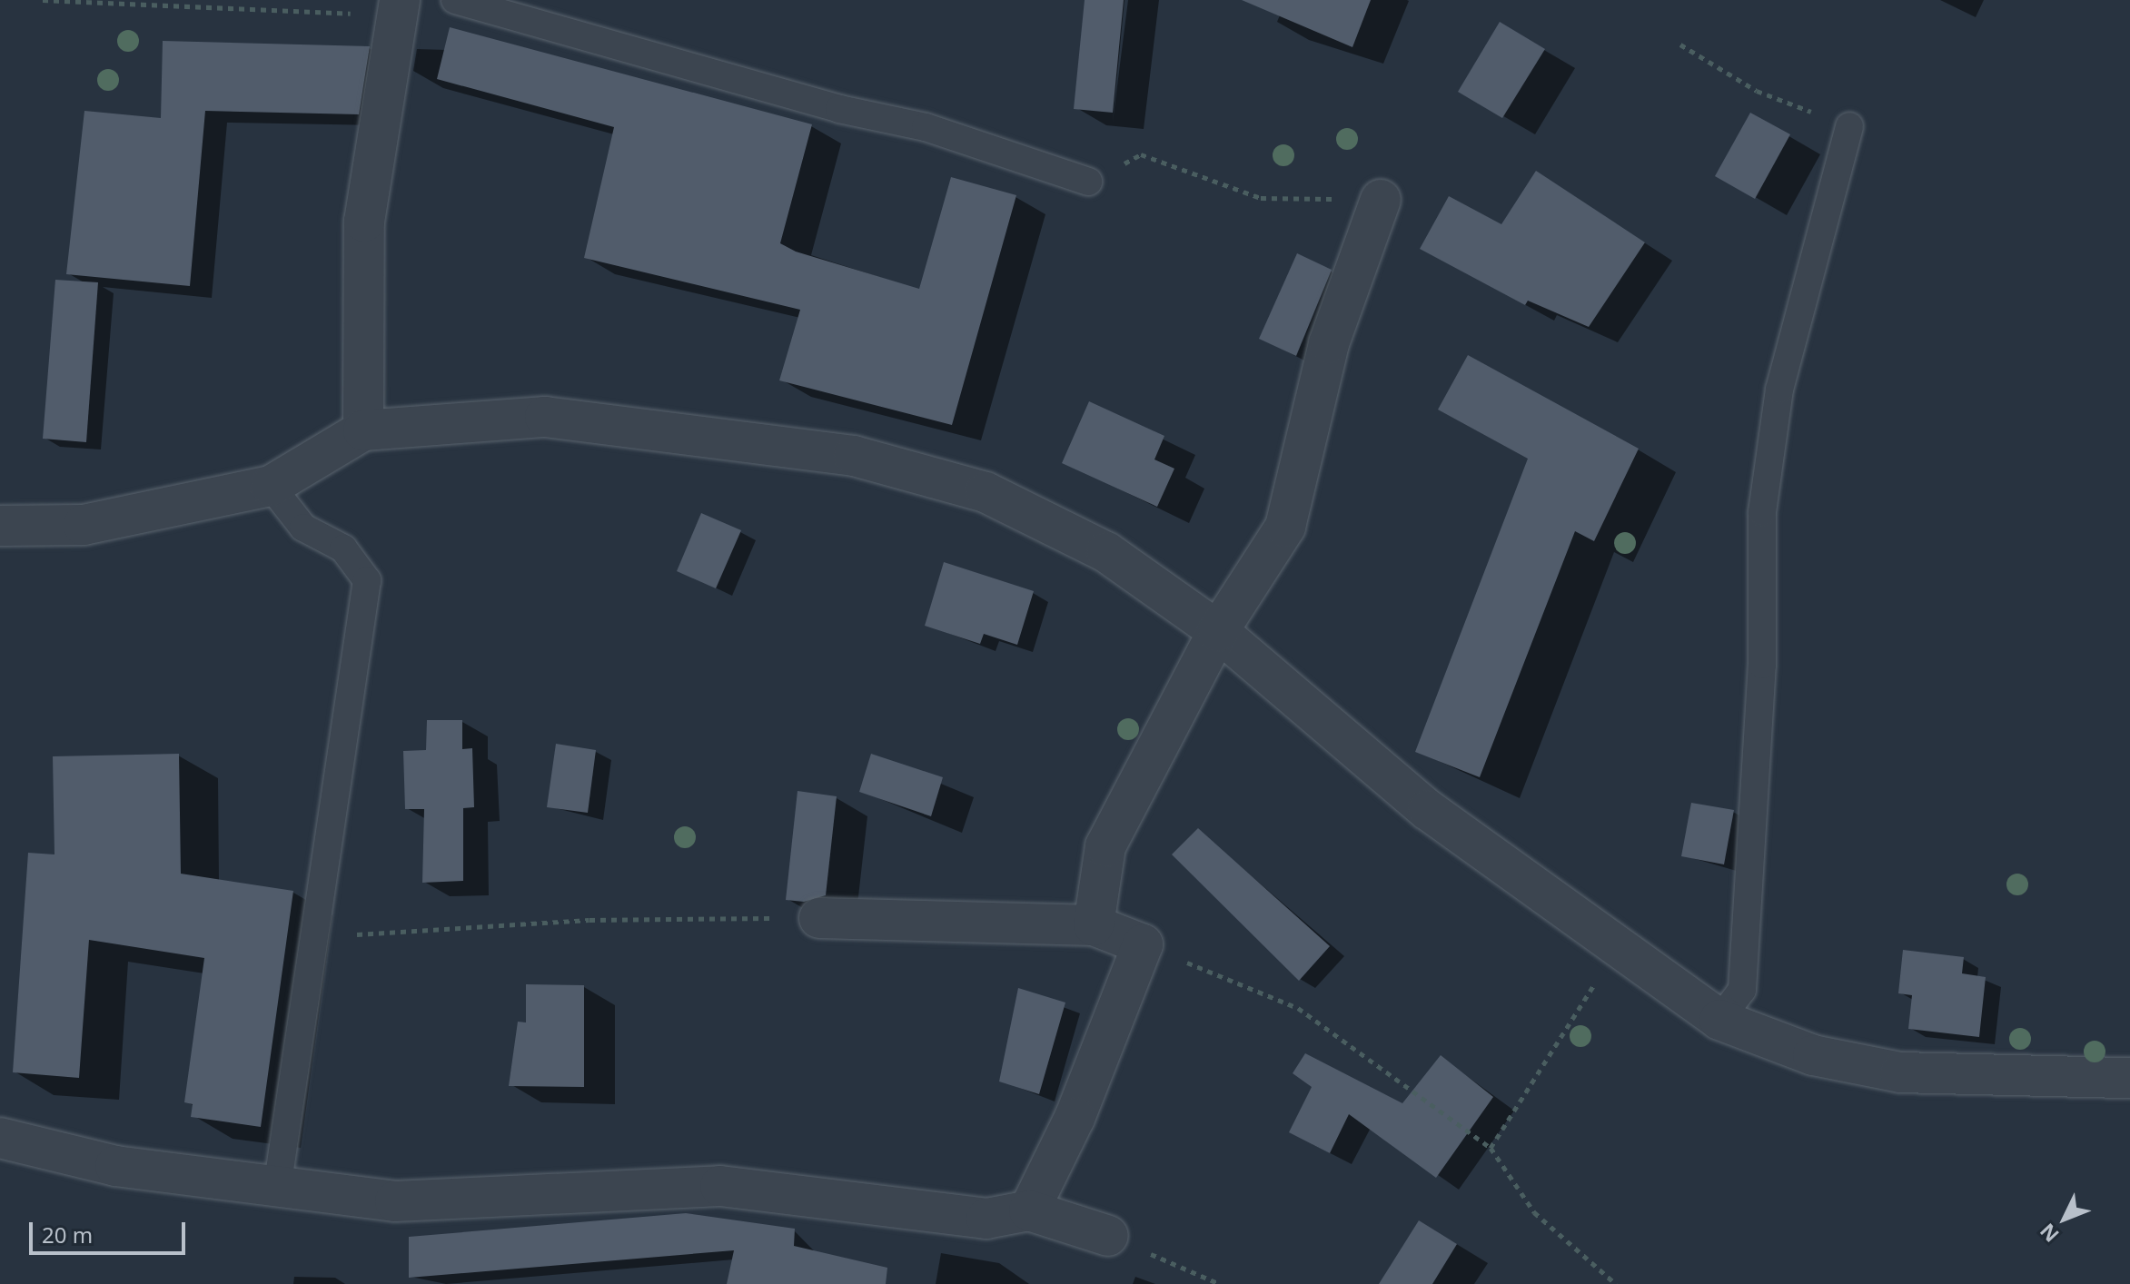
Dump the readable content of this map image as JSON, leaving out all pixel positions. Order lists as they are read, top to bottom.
{
  "scale_bar": "20 m",
  "north": "bottom left"
}
